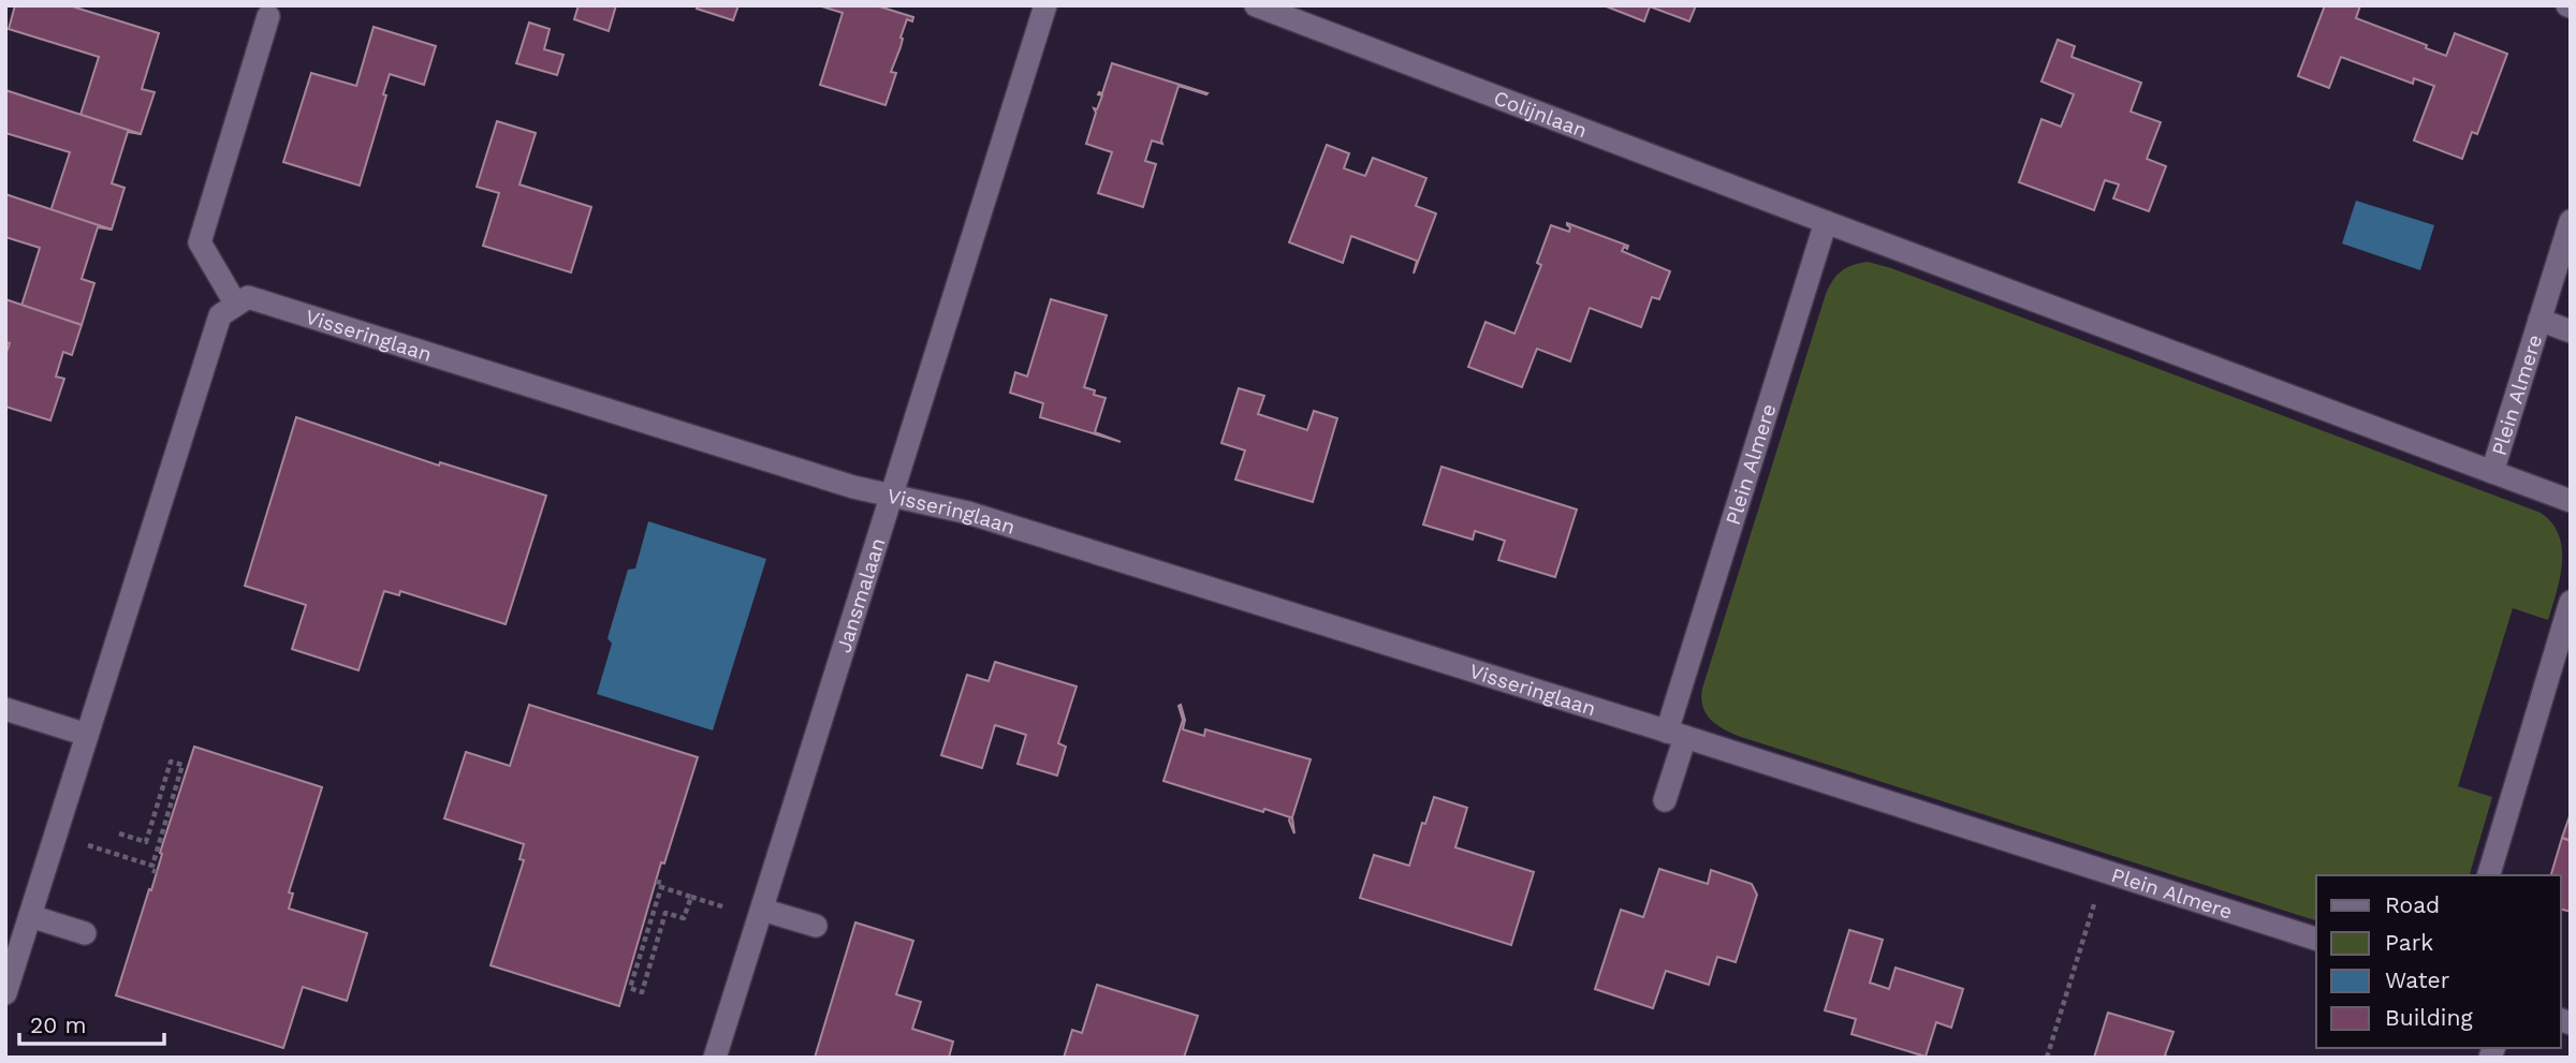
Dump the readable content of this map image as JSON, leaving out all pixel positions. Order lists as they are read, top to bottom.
{
  "streets": {
    "street": [
      "Colijnlaan",
      "Visseringlaan",
      "Plein Almere",
      "Jansmalaan"
    ]
  },
  "crossings": [
    ["Colijnlaan", "Plein Almere"],
    ["Visseringlaan", "Plein Almere"],
    ["Visseringlaan", "Jansmalaan"]
  ],
  "legend": [
    "Road",
    "Park",
    "Water",
    "Building"
  ],
  "scale_bar": "20 m"
}
